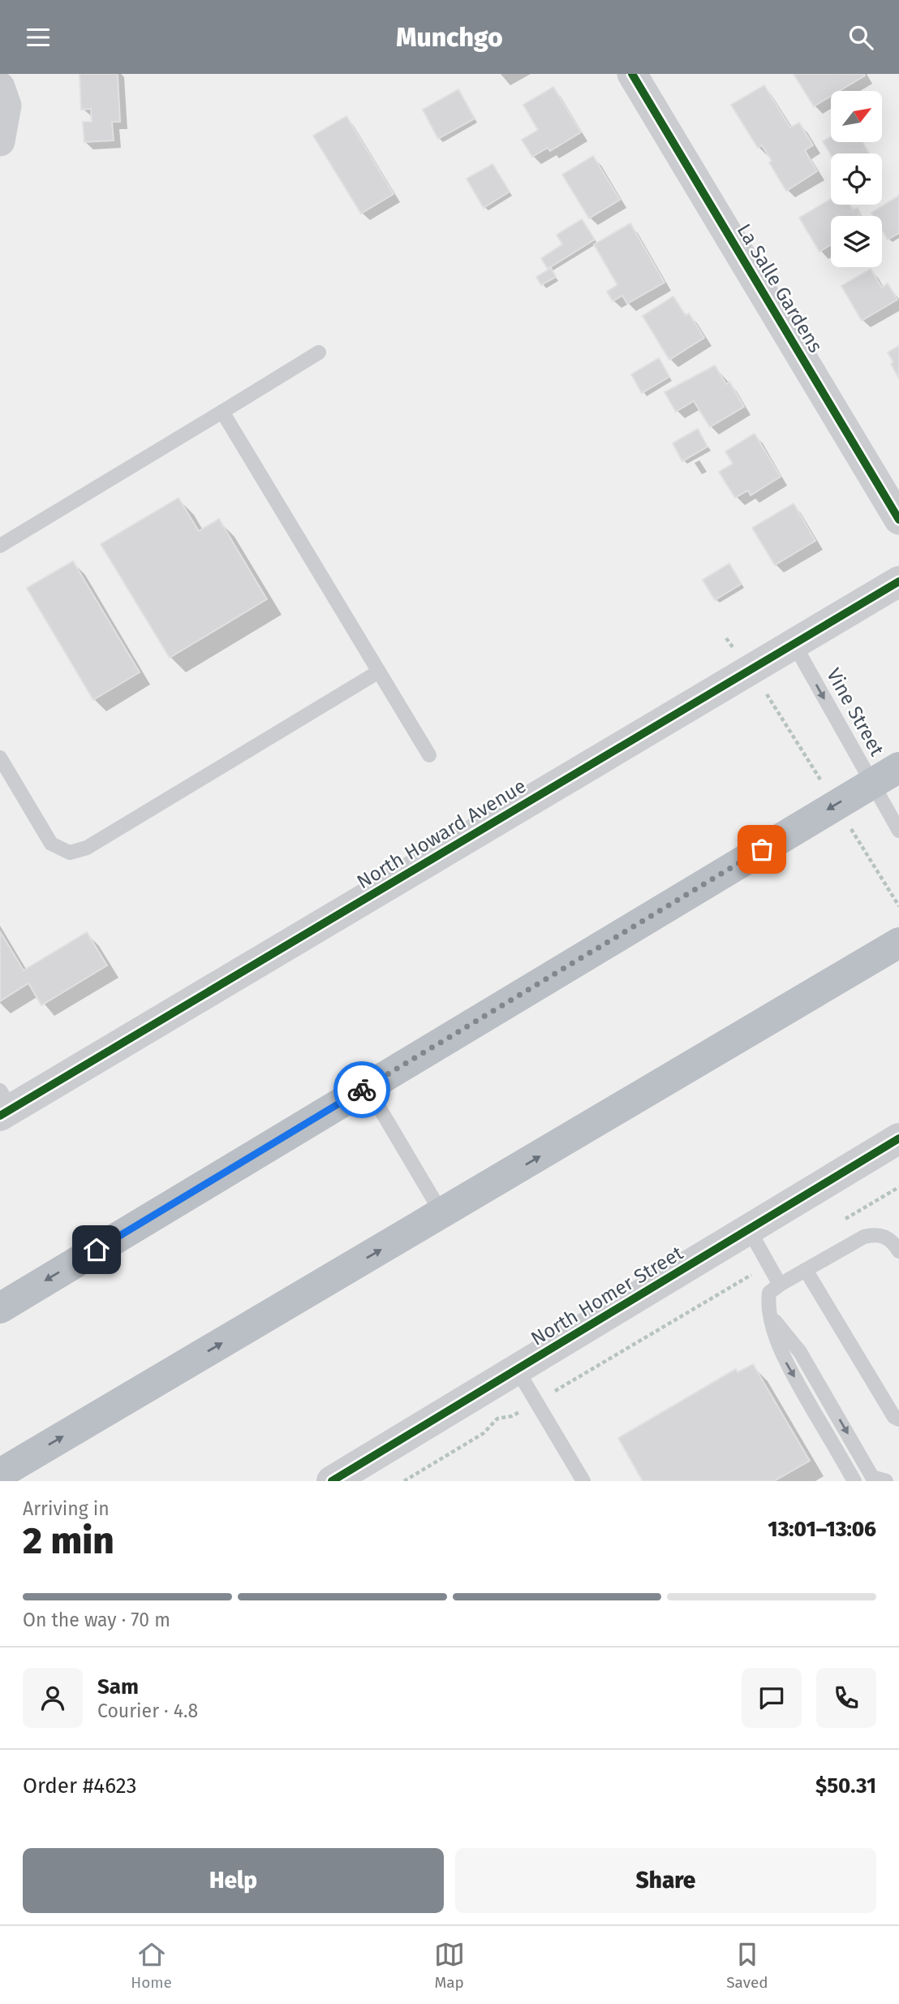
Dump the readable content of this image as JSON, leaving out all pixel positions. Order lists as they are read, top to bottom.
{
  "streets": {
    "street": ["La Salle Gardens", "North Howard Avenue", "North Homer Street"],
    "lane": ["Vine Street"]
  },
  "crossings": [
    ["Vine Street", "North Howard Avenue"]
  ],
  "one_way": ["Vine Street"],
  "north": "top right",
  "page": {
    "header": "Munchgo",
    "heading": ["2 min", "Arriving in", "13:01–13:06"],
    "panel": [
      "Sam",
      "Courier · 4.8",
      "Order #4623",
      "$50.31"
    ],
    "bar": "On the way · 70 m",
    "buttons": ["Help", "Share"],
    "tabs": ["Home", "Map", "Saved"]
  }
}
